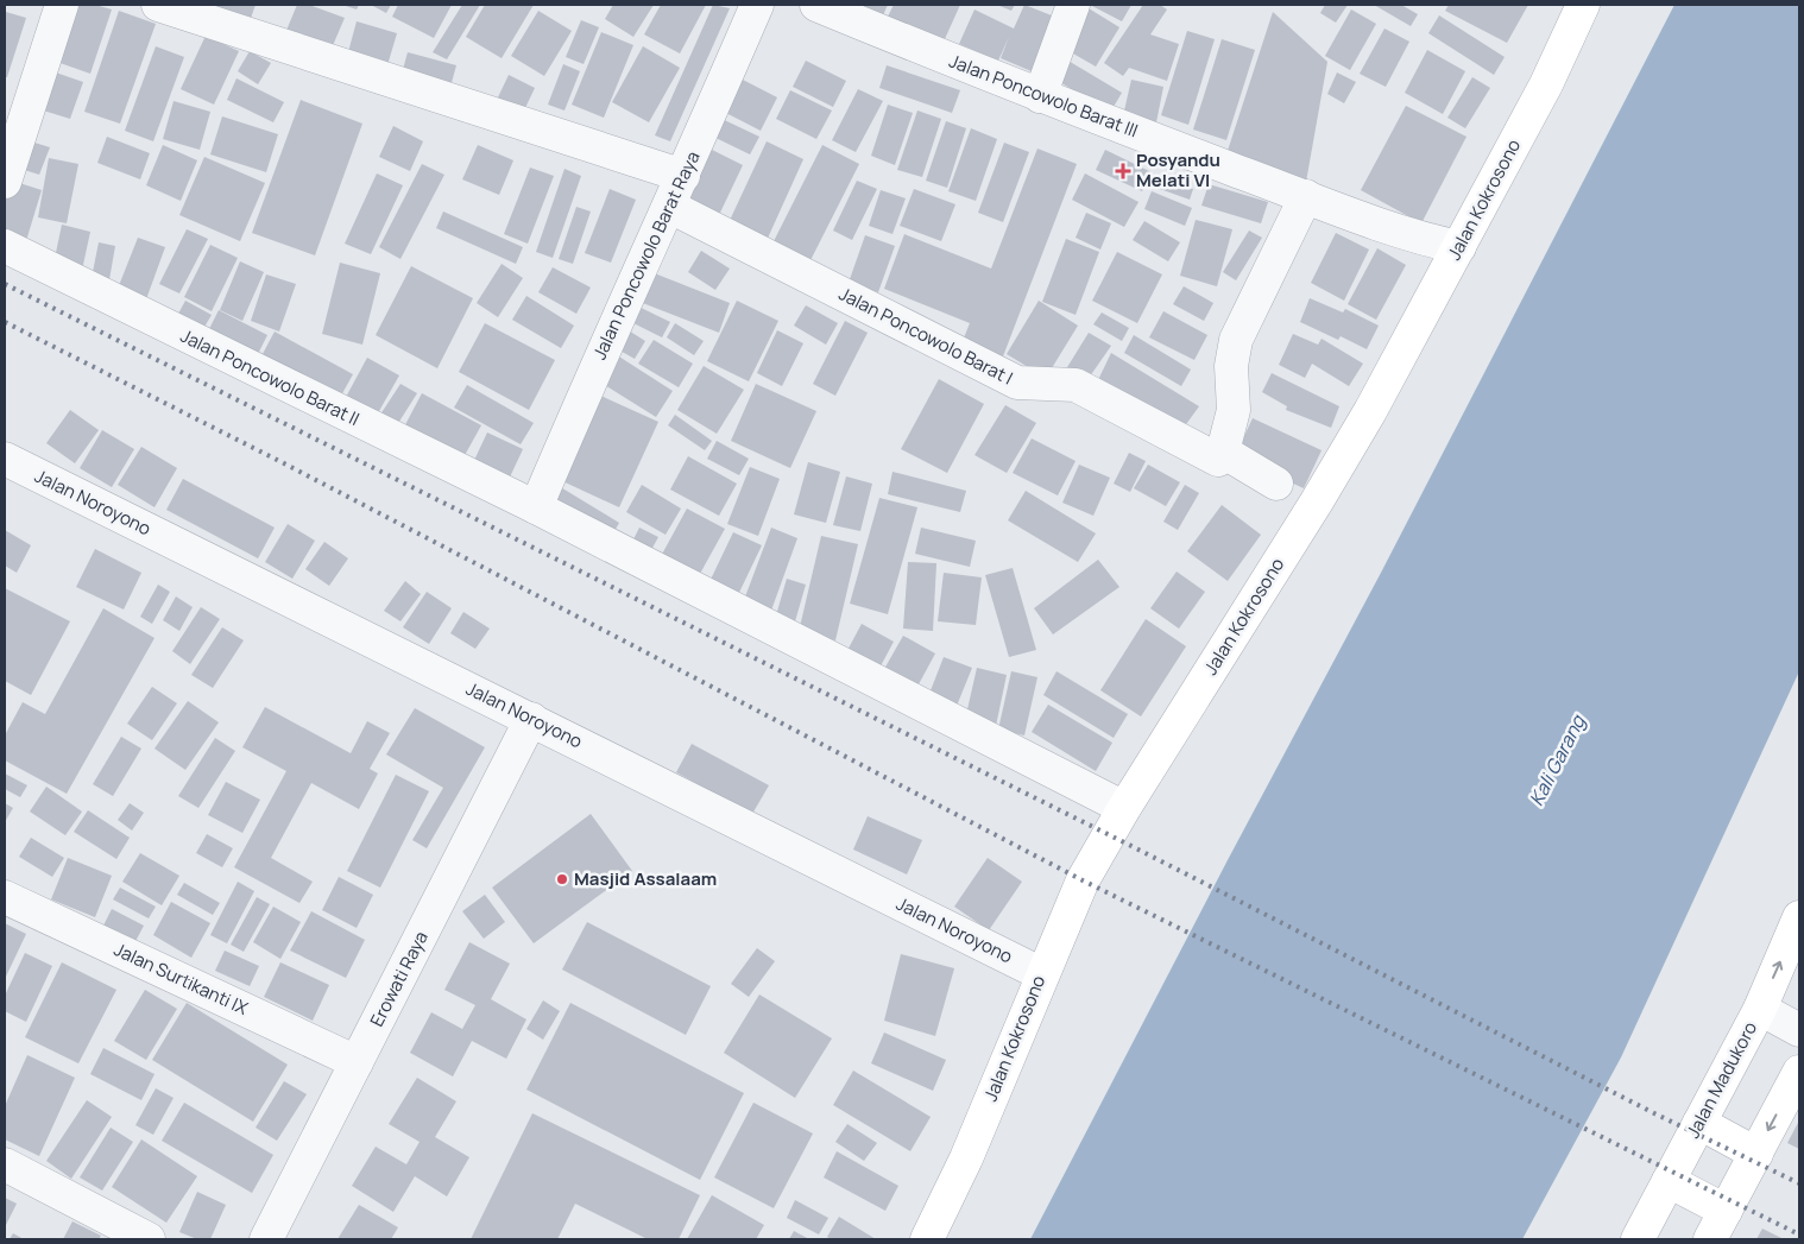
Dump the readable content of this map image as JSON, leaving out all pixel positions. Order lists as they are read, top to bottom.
{
  "streets": {
    "street": [
      "Jalan Poncowolo Barat III",
      "Jalan Kokrosono",
      "Jalan Poncowolo Barat Raya",
      "Jalan Poncowolo Barat I",
      "Jalan Poncowolo Barat II",
      "Jalan Noroyono",
      "Jalan Surtikanti IX",
      "Erowati Raya",
      "Jalan Madukoro"
    ]
  },
  "crossings": [
    ["Jalan Poncowolo Barat III", "Jalan Kokrosono"],
    ["Jalan Kokrosono", "Jalan Noroyono"],
    ["Jalan Poncowolo Barat Raya", "Jalan Poncowolo Barat I"],
    ["Jalan Poncowolo Barat Raya", "Jalan Poncowolo Barat II"],
    ["Jalan Noroyono", "Erowati Raya"],
    ["Jalan Surtikanti IX", "Erowati Raya"]
  ],
  "water": ["Kali Garang"],
  "places": {
    "health": ["Posyandu Melati VI"],
    "other": ["Masjid Assalaam"]
  }
}
